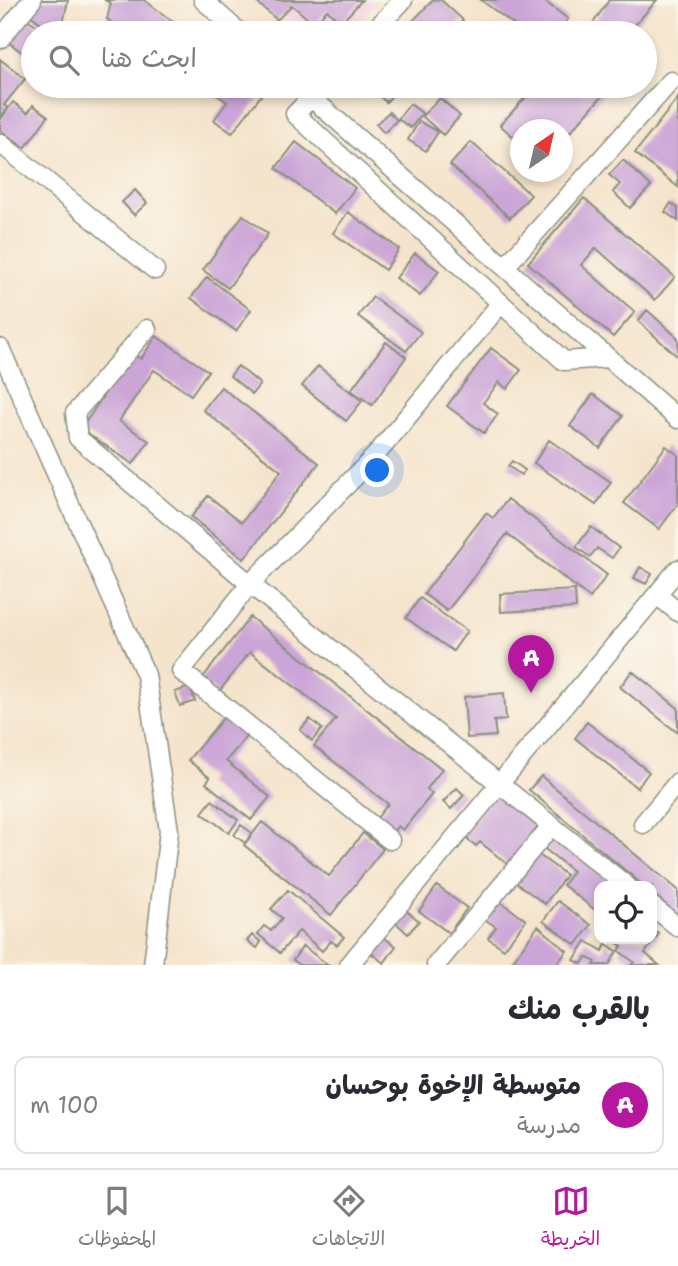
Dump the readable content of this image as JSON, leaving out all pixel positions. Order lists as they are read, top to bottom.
{
  "north": "top right",
  "page": {
    "search": "ابحث هنا",
    "pins": "A",
    "heading": "بالقرب منك",
    "list": [
      {
        "mark": "A",
        "name": "متوسطة الإخوة بوحسان",
        "note": "مدرسة",
        "value": "100 m"
      }
    ],
    "nav": ["الخريطة", "الاتجاهات", "المحفوظات"]
  }
}
